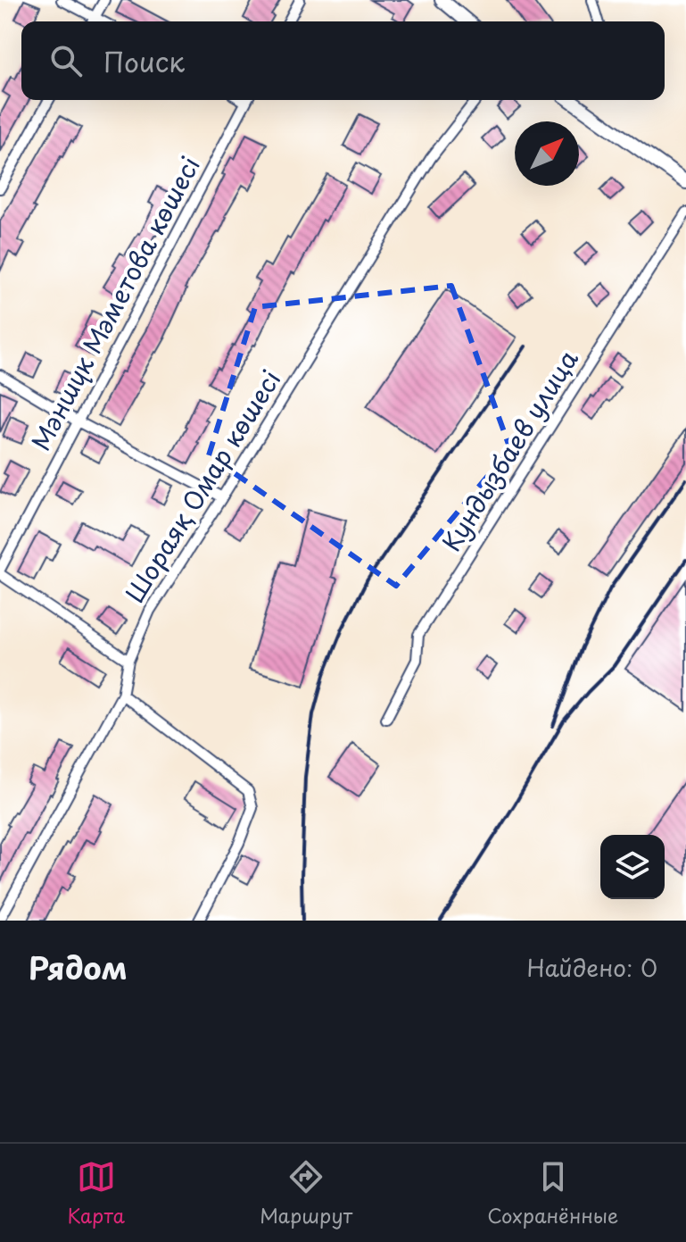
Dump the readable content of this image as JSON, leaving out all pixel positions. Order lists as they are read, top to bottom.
{
  "streets": {
    "street": ["Мәншүк Мәметова көшесі", "Кундызбаев улица", "Шораяқ Омар көшесі"]
  },
  "north": "top right",
  "page": {
    "search": "Поиск",
    "heading": ["Рядом", "Найдено: 0"],
    "nav": ["Карта", "Маршрут", "Сохранённые"]
  }
}
